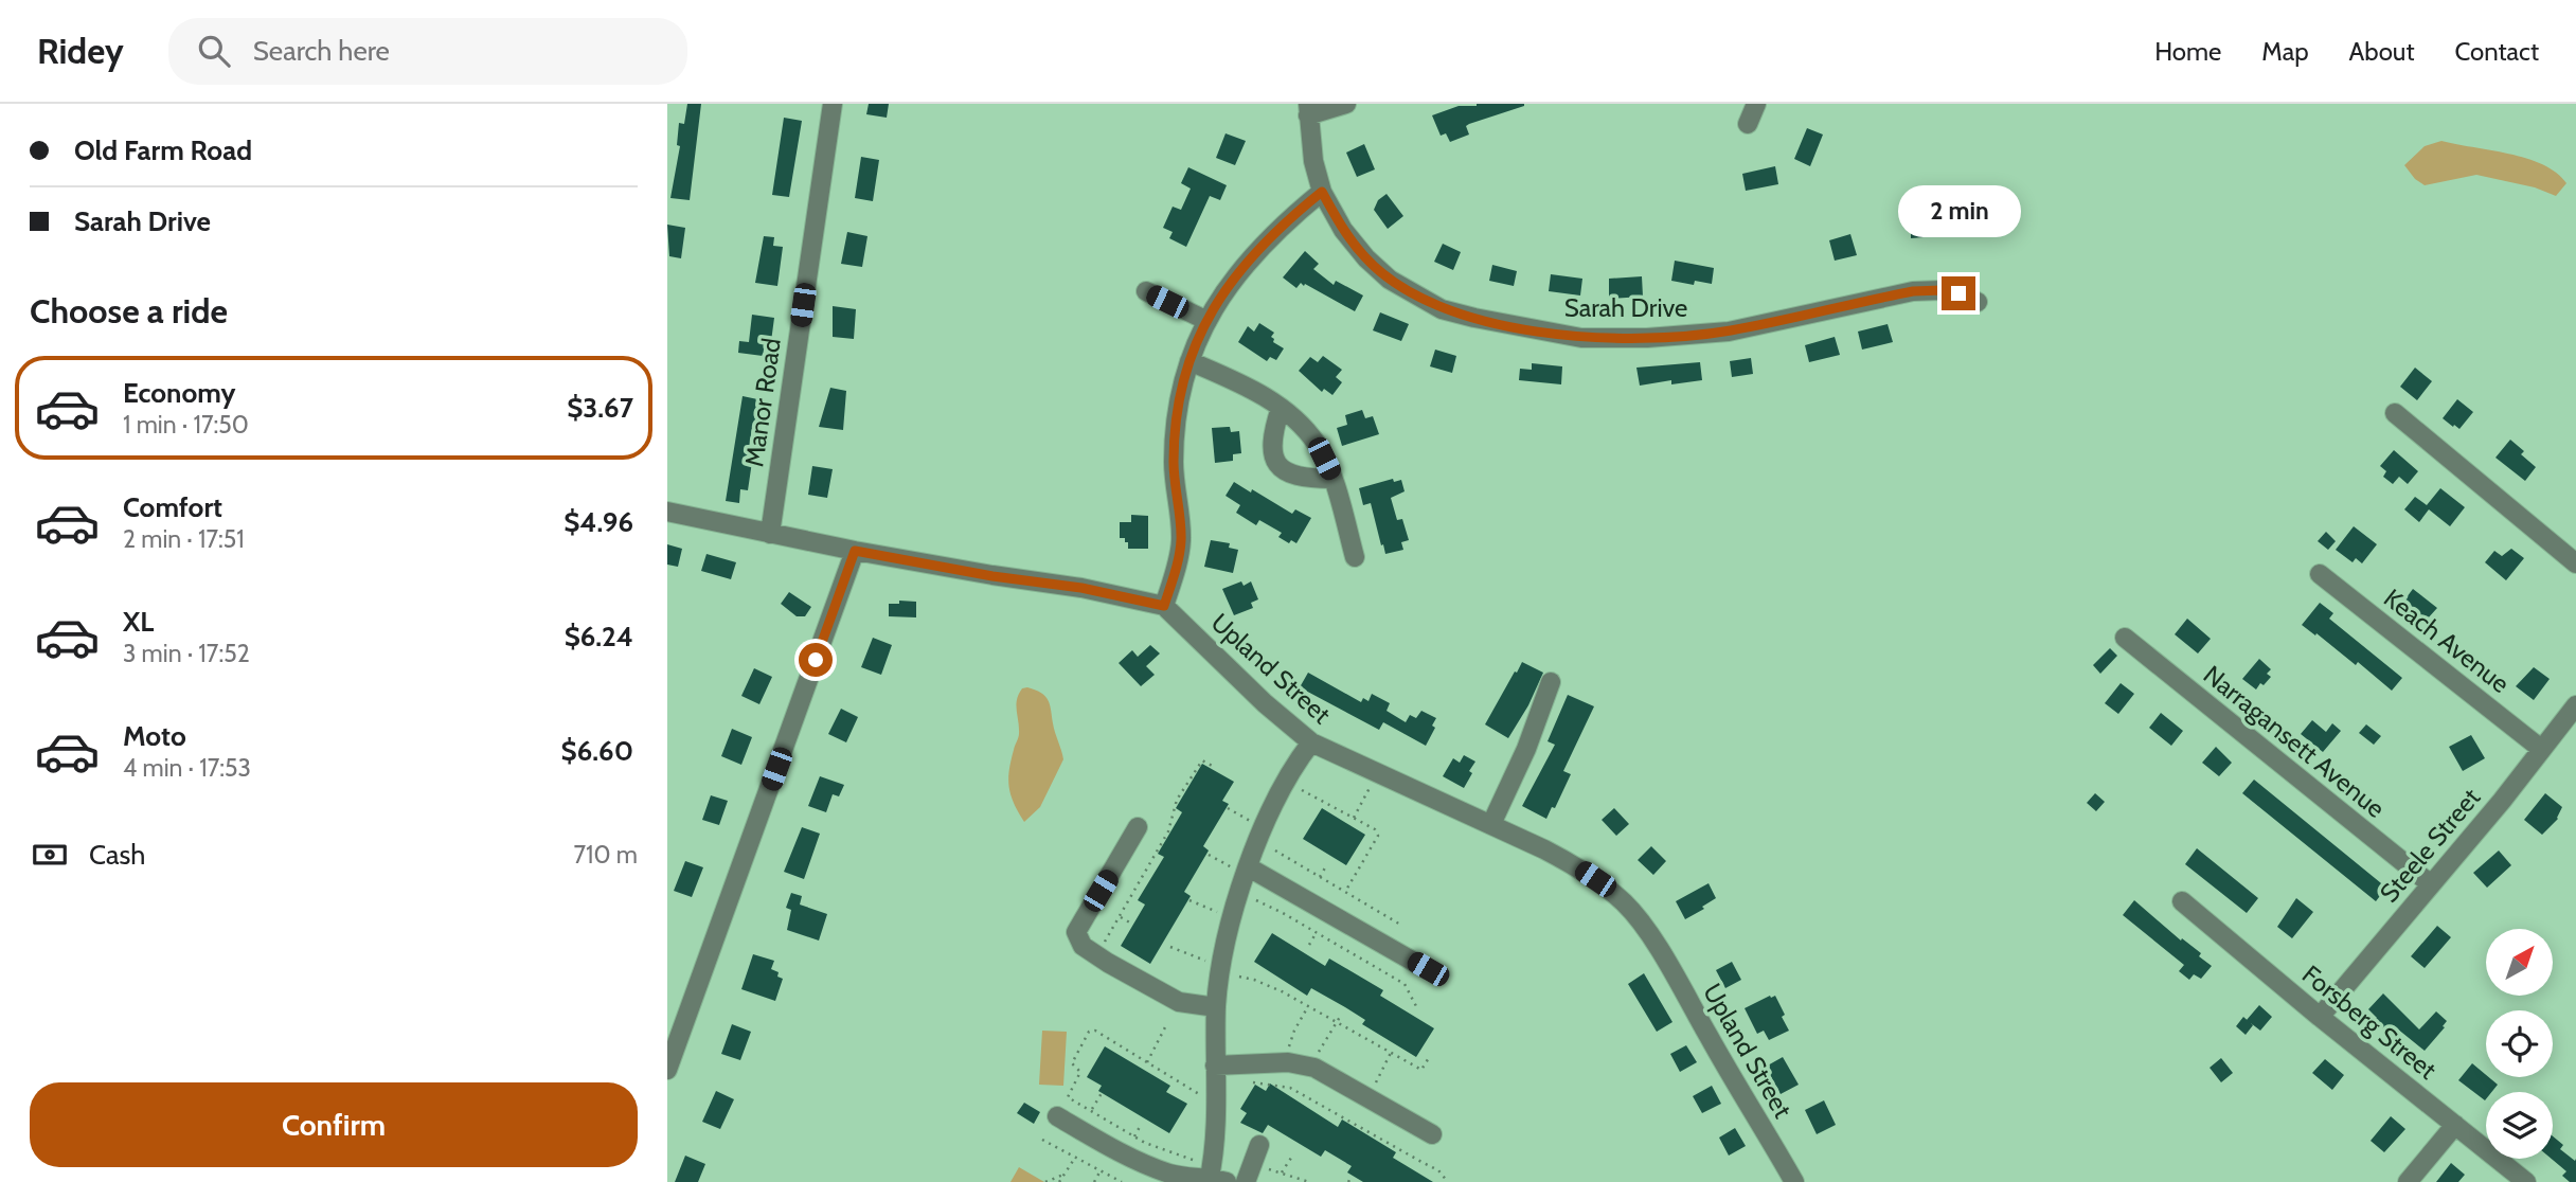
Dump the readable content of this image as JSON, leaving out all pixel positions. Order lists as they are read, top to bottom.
{
  "streets": {
    "street": [
      "Sarah Drive",
      "Manor Road",
      "Keach Avenue",
      "Upland Street",
      "Narragansett Avenue",
      "Steele Street",
      "Forsberg Street"
    ]
  },
  "crossings": [
    ["Keach Avenue", "Steele Street"],
    ["Narragansett Avenue", "Steele Street"],
    ["Steele Street", "Forsberg Street"]
  ],
  "north": "top right",
  "page": {
    "header": "Ridey",
    "search": "Search here",
    "nav": [
      "Home",
      "Map",
      "About",
      "Contact"
    ],
    "banner": ["Old Farm Road", "Sarah Drive"],
    "bubble": "2 min",
    "heading": "Choose a ride",
    "list": [
      {
        "name": "Economy",
        "note": "1 min · 17:50",
        "value": "$3.67"
      },
      {
        "name": "Comfort",
        "note": "2 min · 17:51",
        "value": "$4.96"
      },
      {
        "name": "XL",
        "note": "3 min · 17:52",
        "value": "$6.24"
      },
      {
        "name": "Moto",
        "note": "4 min · 17:53",
        "value": "$6.60"
      }
    ],
    "pay": ["Cash", "710 m"],
    "buttons": "Confirm"
  }
}
